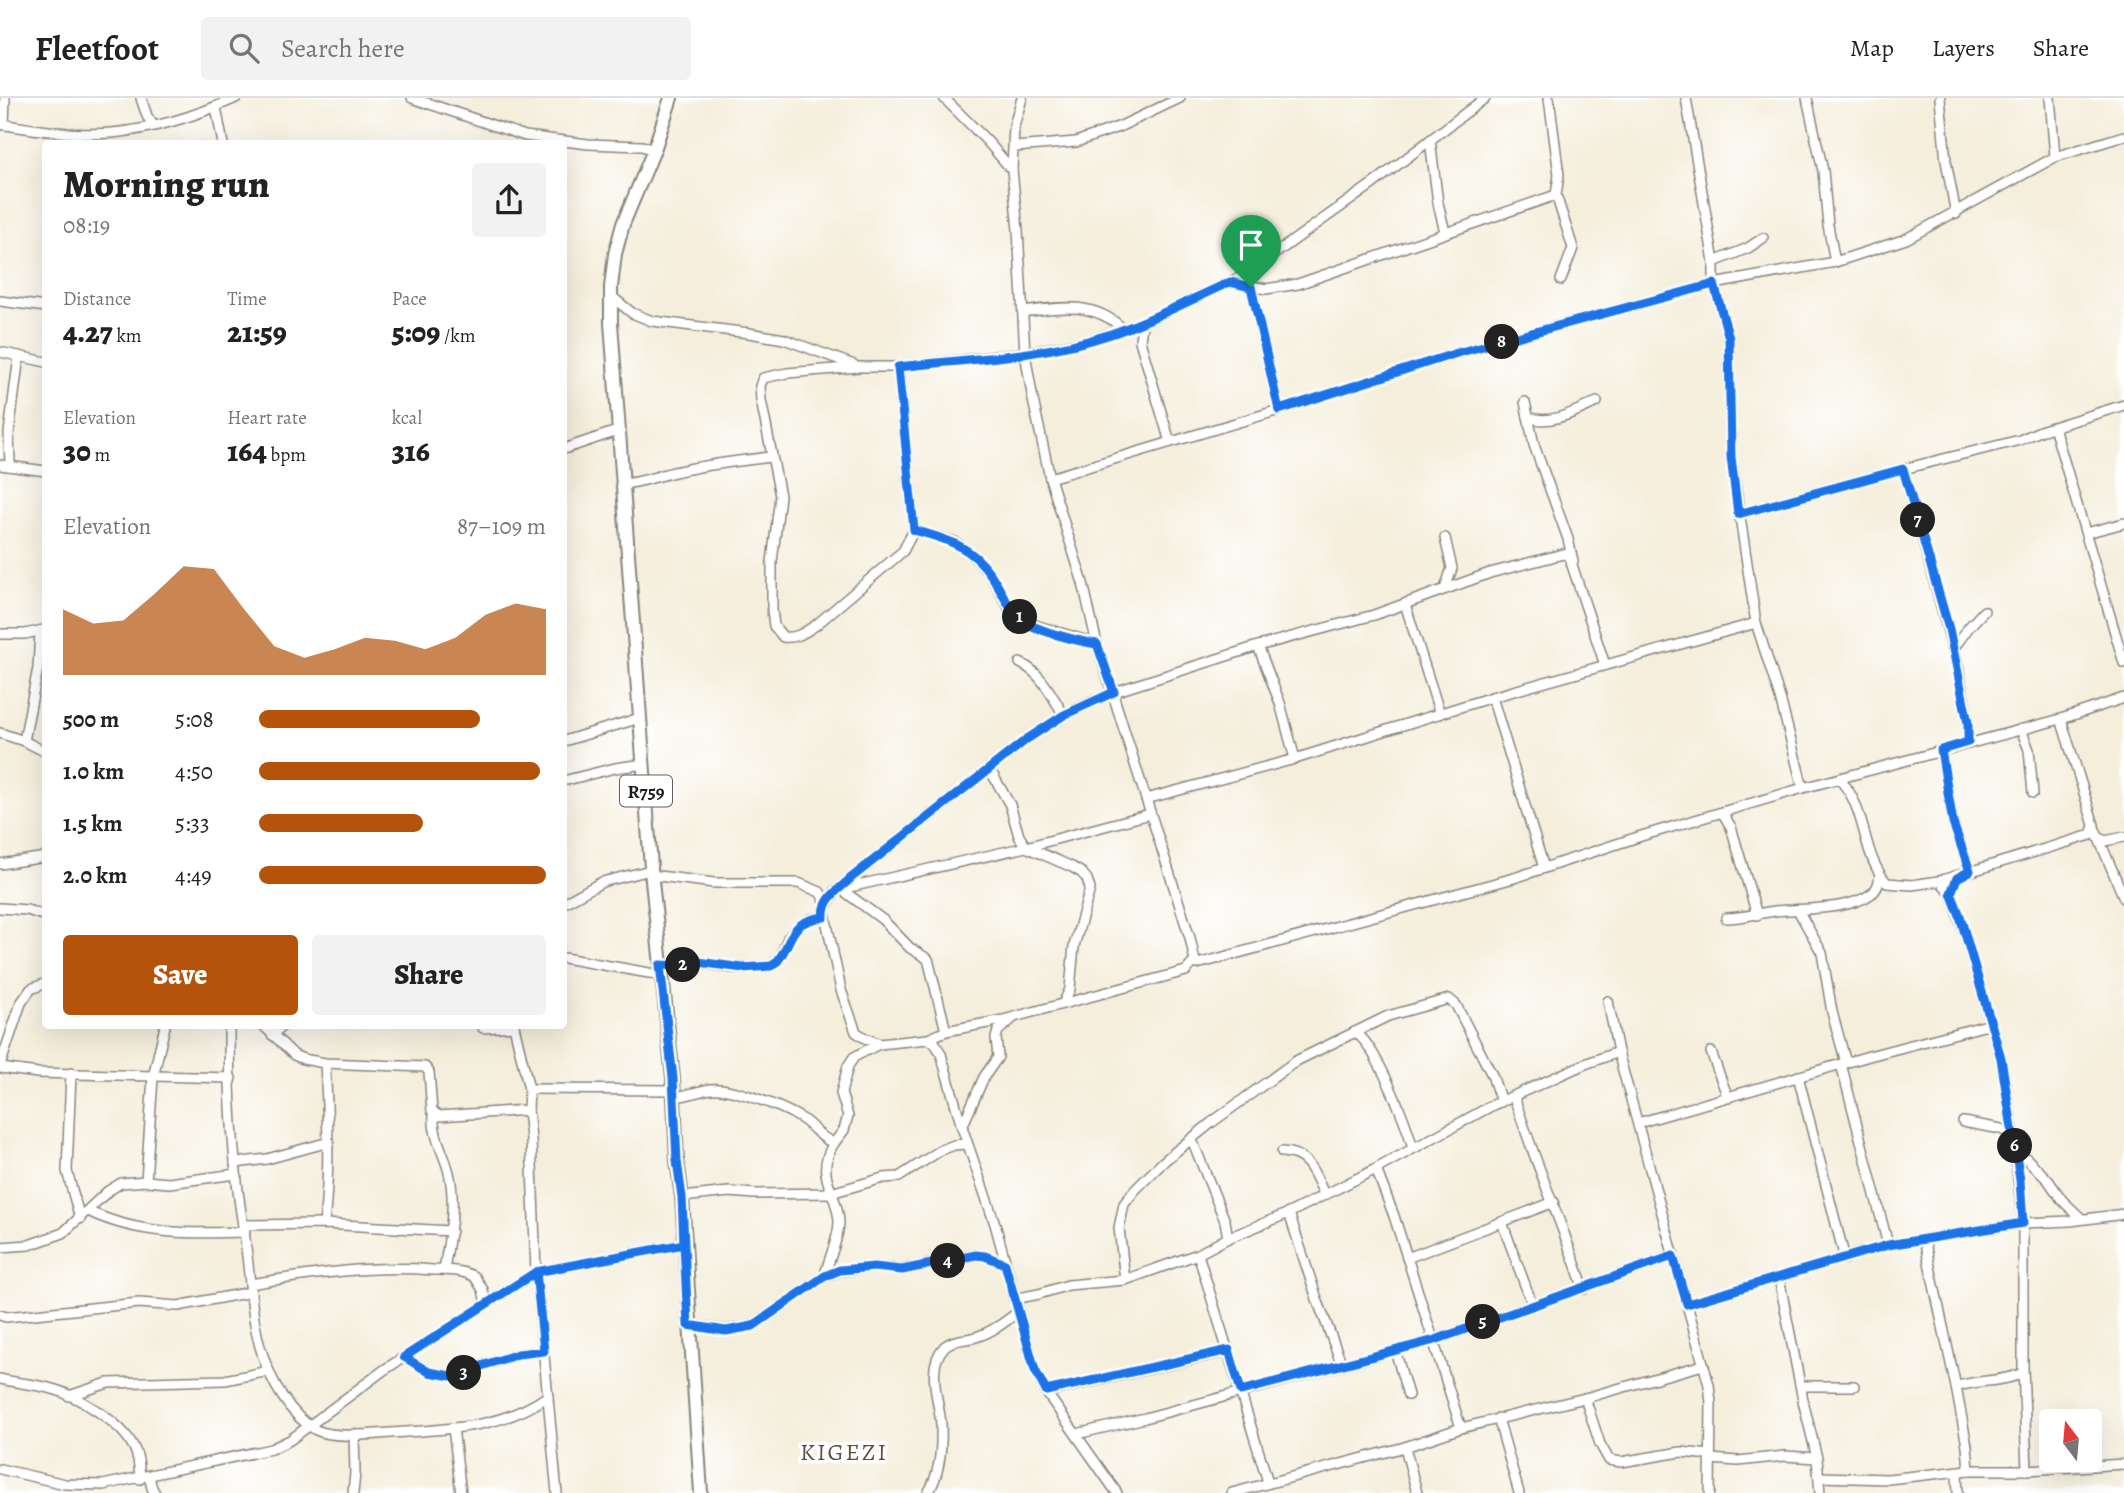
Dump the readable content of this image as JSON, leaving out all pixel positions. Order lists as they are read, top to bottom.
{
  "streets": {
    "main road": ["R759"]
  },
  "districts": ["KIGEZI"],
  "north": "top",
  "page": {
    "header": "Fleetfoot",
    "search": "Search here",
    "nav": ["Map", "Layers", "Share"],
    "heading": ["Morning run", "08:19"],
    "stats": [
      ["Distance", "4.27 km"],
      ["Time", "21:59"],
      ["Pace", "5:09 /km"],
      ["Elevation", "30 m"],
      ["Heart rate", "164 bpm"],
      ["kcal", "316"]
    ],
    "pins": [
      "8",
      "7",
      "1",
      "2",
      "6",
      "4",
      "5",
      "3"
    ],
    "chart": ["Elevation", "87–109 m"],
    "list": [
      {
        "name": "500 m",
        "note": "5:08"
      },
      {
        "name": "1.0 km",
        "note": "4:50"
      },
      {
        "name": "1.5 km",
        "note": "5:33"
      },
      {
        "name": "2.0 km",
        "note": "4:49"
      }
    ],
    "buttons": ["Save", "Share"]
  }
}
